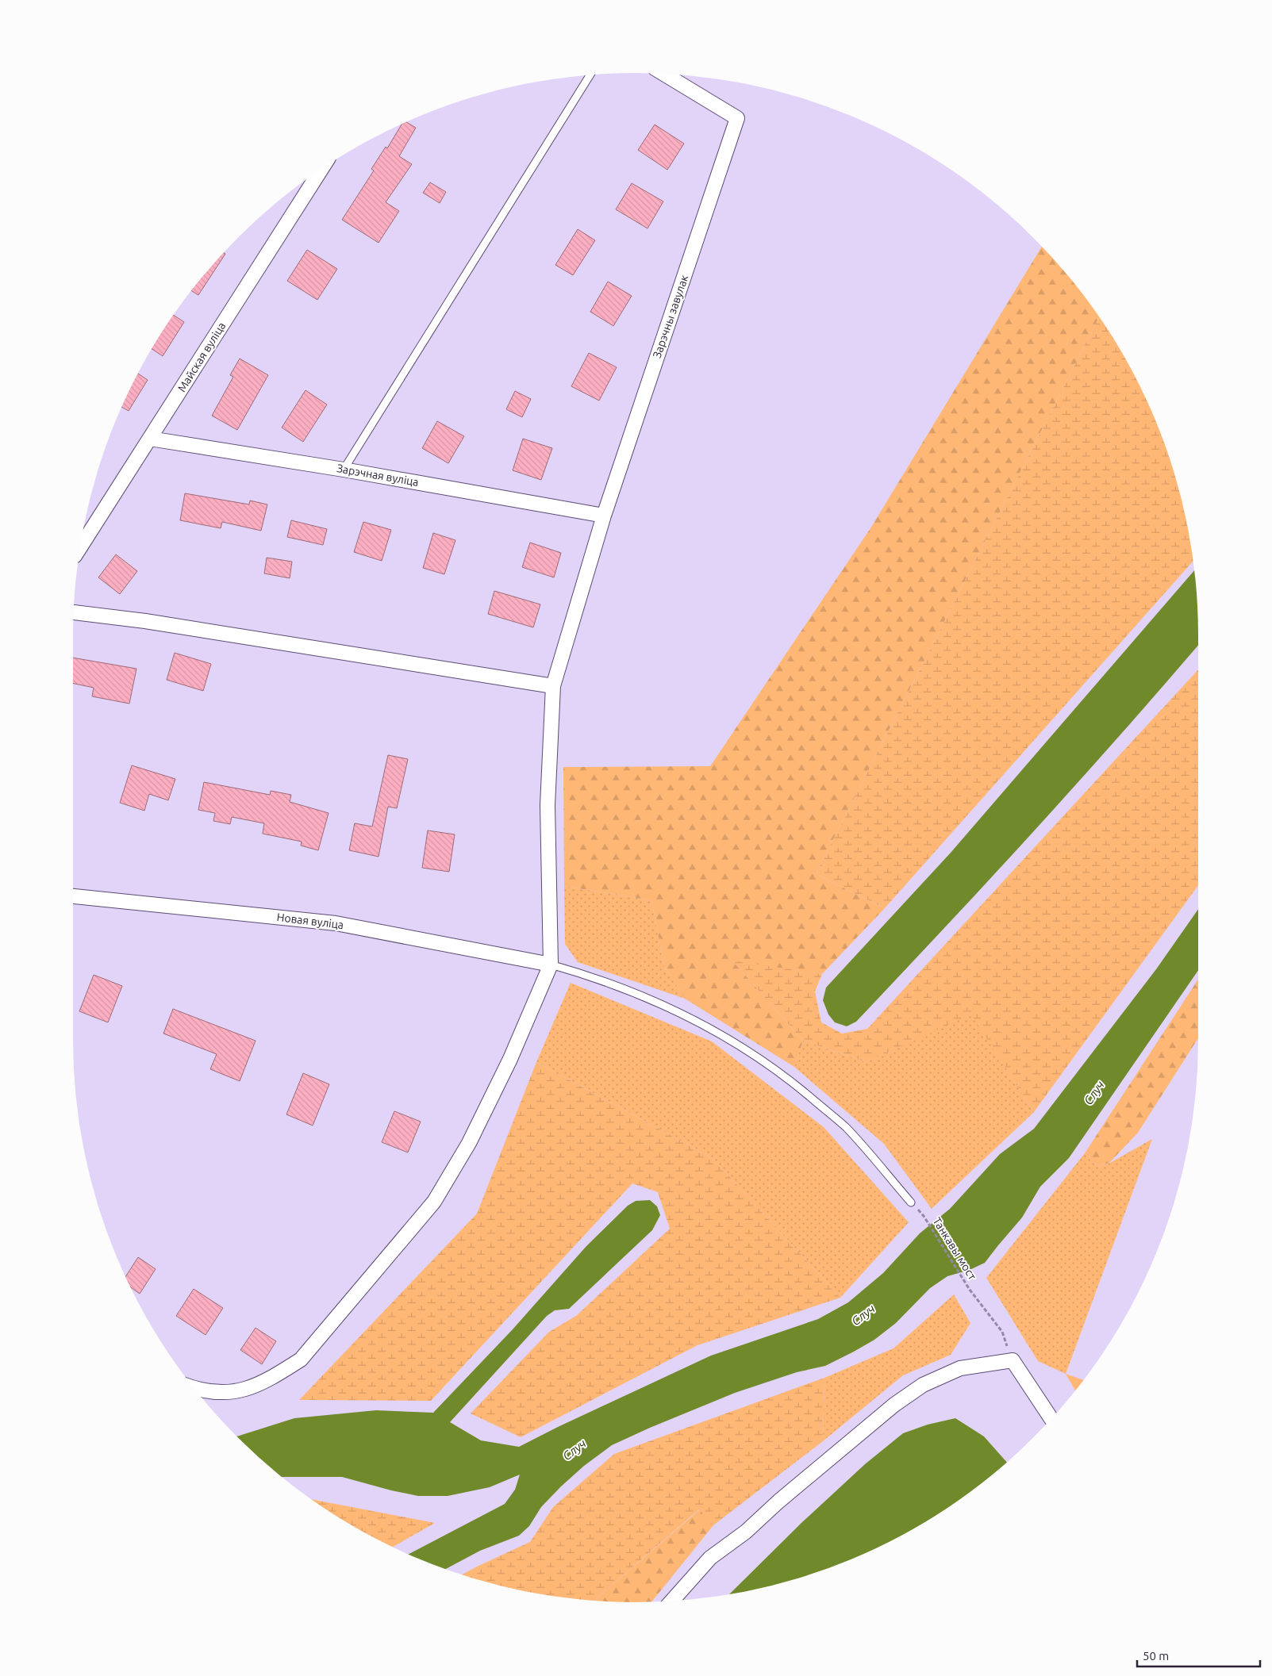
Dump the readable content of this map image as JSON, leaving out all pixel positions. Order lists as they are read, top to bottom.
{
  "streets": {
    "street": [
      "Зарэчны завулак",
      "Майская вуліца",
      "Зарэчная вуліца",
      "Новая вуліца"
    ],
    "path": ["Танкавы мост"]
  },
  "crossings": [
    ["Зарэчны завулак", "Зарэчная вуліца"],
    ["Зарэчны завулак", "Новая вуліца"],
    ["Майская вуліца", "Зарэчная вуліца"]
  ],
  "water": ["Случ"],
  "scale_bar": "50 m"
}
